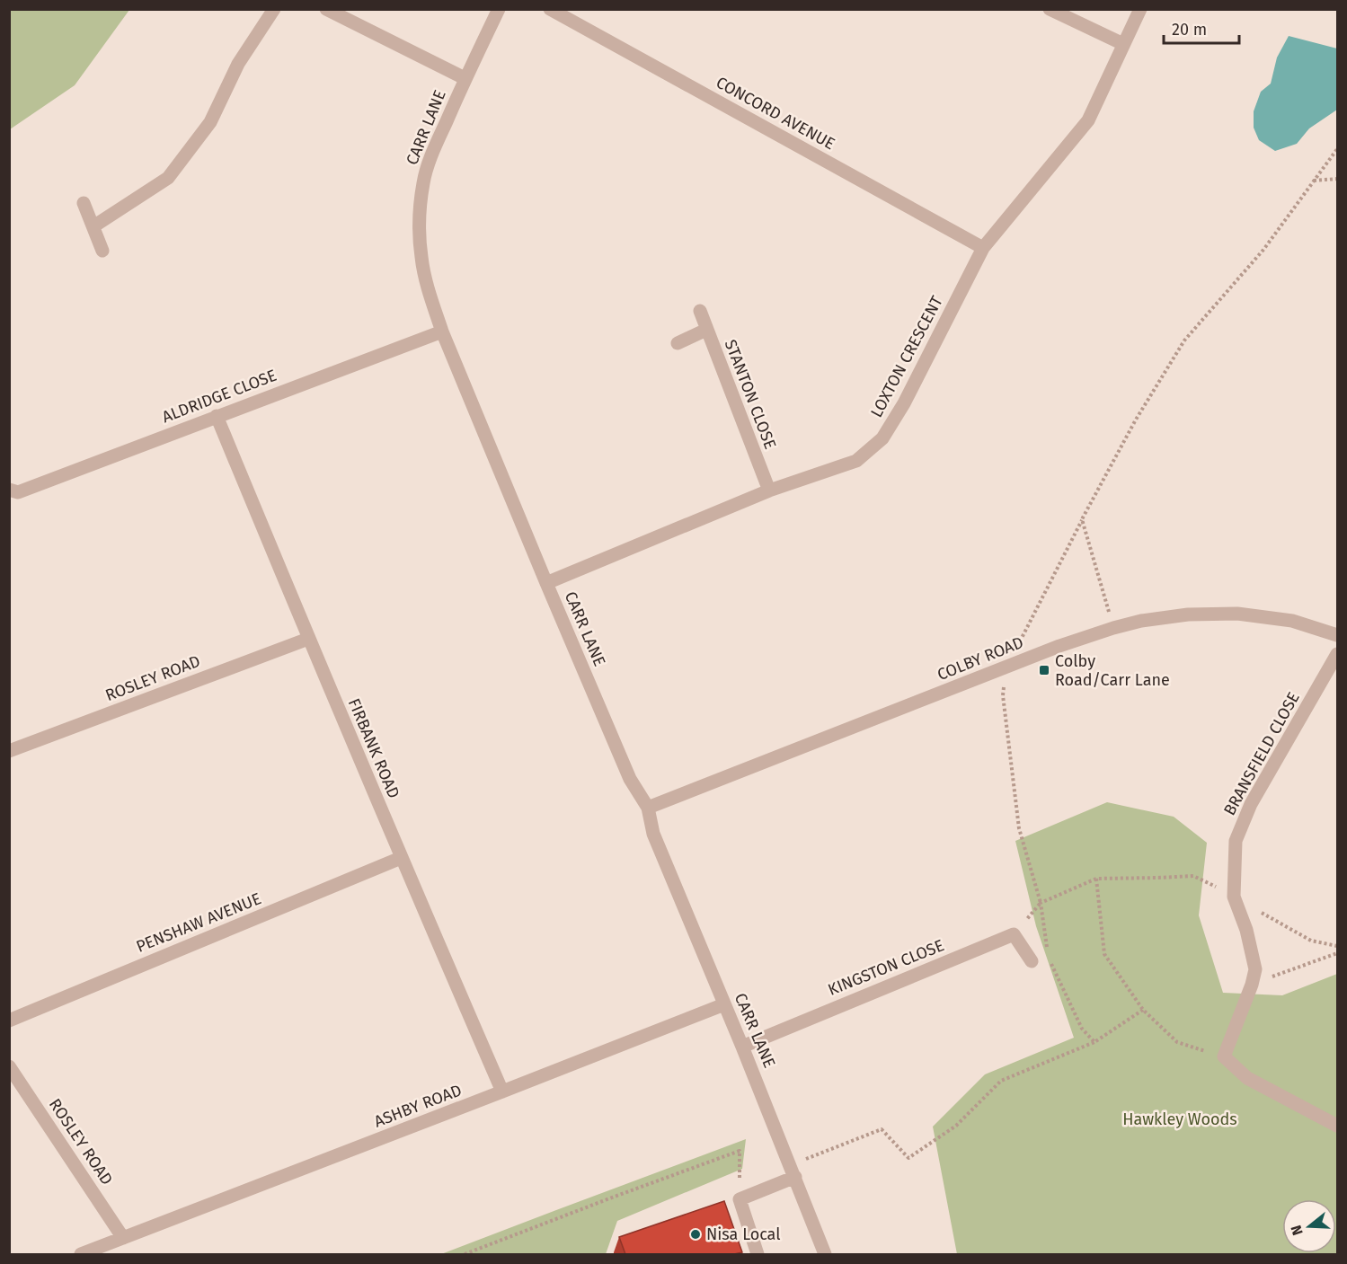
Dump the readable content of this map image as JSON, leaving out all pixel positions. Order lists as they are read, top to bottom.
{
  "streets": {
    "street": [
      "CONCORD AVENUE",
      "CARR LANE",
      "LOXTON CRESCENT",
      "STANTON CLOSE",
      "ALDRIDGE CLOSE",
      "COLBY ROAD",
      "ROSLEY ROAD",
      "FIRBANK ROAD",
      "BRANSFIELD CLOSE",
      "PENSHAW AVENUE",
      "KINGSTON CLOSE",
      "ASHBY ROAD"
    ]
  },
  "crossings": [
    ["CONCORD AVENUE", "LOXTON CRESCENT"],
    ["CARR LANE", "LOXTON CRESCENT"],
    ["CARR LANE", "ALDRIDGE CLOSE"],
    ["CARR LANE", "COLBY ROAD"],
    ["CARR LANE", "KINGSTON CLOSE"],
    ["CARR LANE", "ASHBY ROAD"],
    ["LOXTON CRESCENT", "STANTON CLOSE"],
    ["ALDRIDGE CLOSE", "FIRBANK ROAD"],
    ["ROSLEY ROAD", "FIRBANK ROAD"],
    ["ROSLEY ROAD", "ASHBY ROAD"],
    ["FIRBANK ROAD", "PENSHAW AVENUE"],
    ["FIRBANK ROAD", "ASHBY ROAD"]
  ],
  "parks": ["Hawkley Woods"],
  "places": {
    "transit": ["Colby Road/Carr Lane"],
    "other": ["Nisa Local"]
  },
  "scale_bar": "20 m",
  "north": "left"
}
